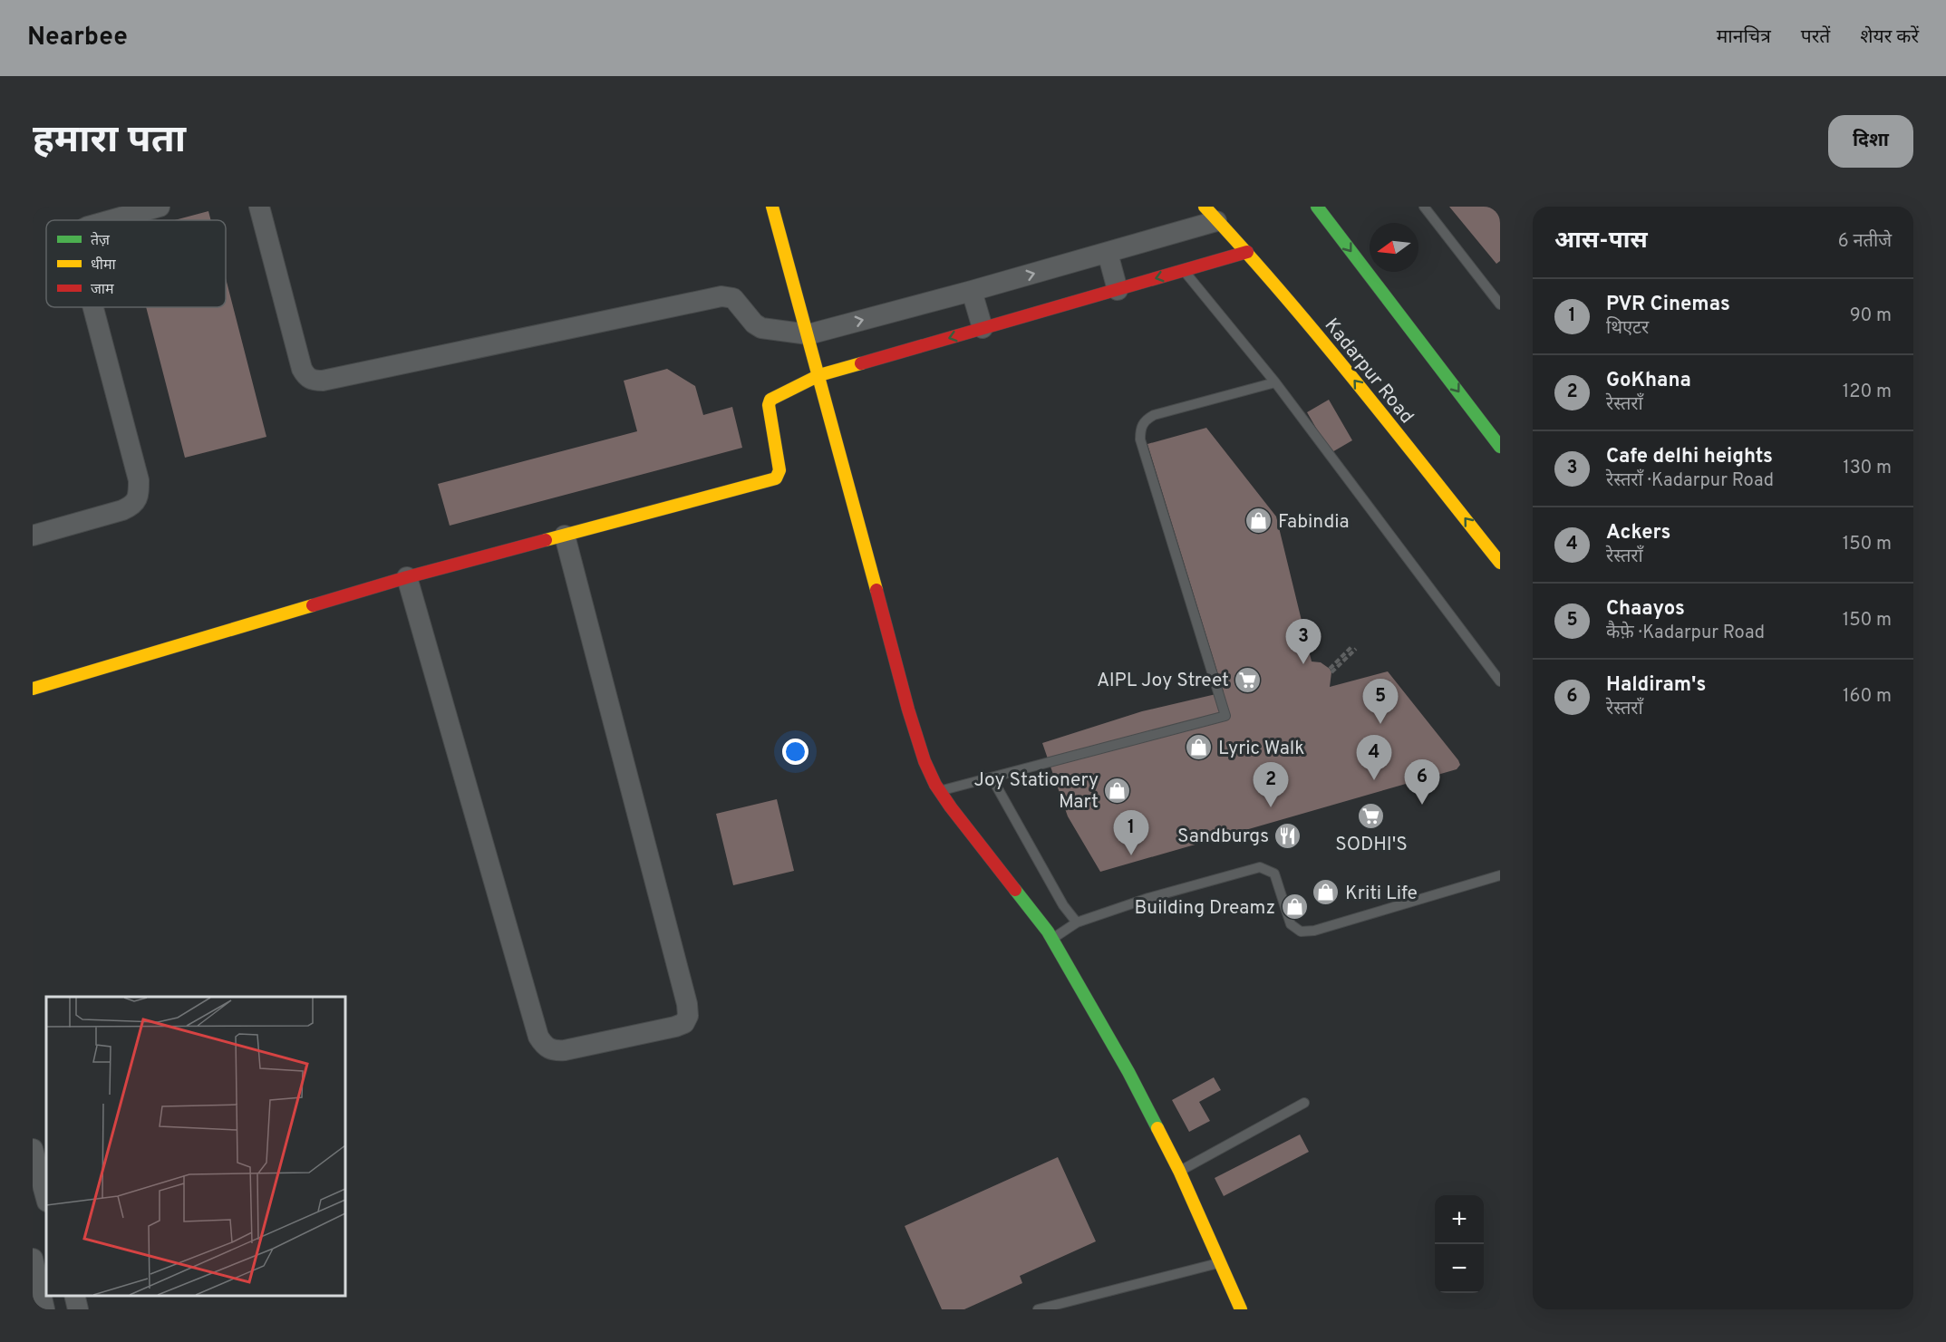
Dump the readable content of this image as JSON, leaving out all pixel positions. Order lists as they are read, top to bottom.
{
  "streets": {
    "street": ["Kadarpur Road"]
  },
  "places": {
    "shop": [
      "Fabindia",
      "Lyric Walk",
      "Joy Stationery Mart",
      "Kriti Life",
      "Building Dreamz"
    ],
    "supermarket": ["AIPL Joy Street", "SODHI'S"],
    "restaurant": ["Sandburgs"]
  },
  "legend": ["तेज़", "धीमा", "जाम"],
  "north": "left",
  "page": {
    "header": "Nearbee",
    "nav": ["मानचित्र", "परतें", "शेयर करें"],
    "buttons": "दिशा",
    "title": "हमारा पता",
    "heading": ["आस-पास", "6 नतीजे"],
    "list": [
      {
        "mark": "1",
        "name": "PVR Cinemas",
        "note": "थिएटर",
        "value": "90 m"
      },
      {
        "mark": "2",
        "name": "GoKhana",
        "note": "रेस्तराँ",
        "value": "120 m"
      },
      {
        "mark": "3",
        "name": "Cafe delhi heights",
        "note": "रेस्तराँ · Kadarpur Road",
        "value": "130 m"
      },
      {
        "mark": "4",
        "name": "Ackers",
        "note": "रेस्तराँ",
        "value": "150 m"
      },
      {
        "mark": "5",
        "name": "Chaayos",
        "note": "कैफ़े · Kadarpur Road",
        "value": "150 m"
      },
      {
        "mark": "6",
        "name": "Haldiram's",
        "note": "रेस्तराँ",
        "value": "160 m"
      }
    ],
    "pins": [
      "3",
      "5",
      "4",
      "6",
      "2",
      "1"
    ],
    "map_buttons": ["+", "−"]
  }
}
